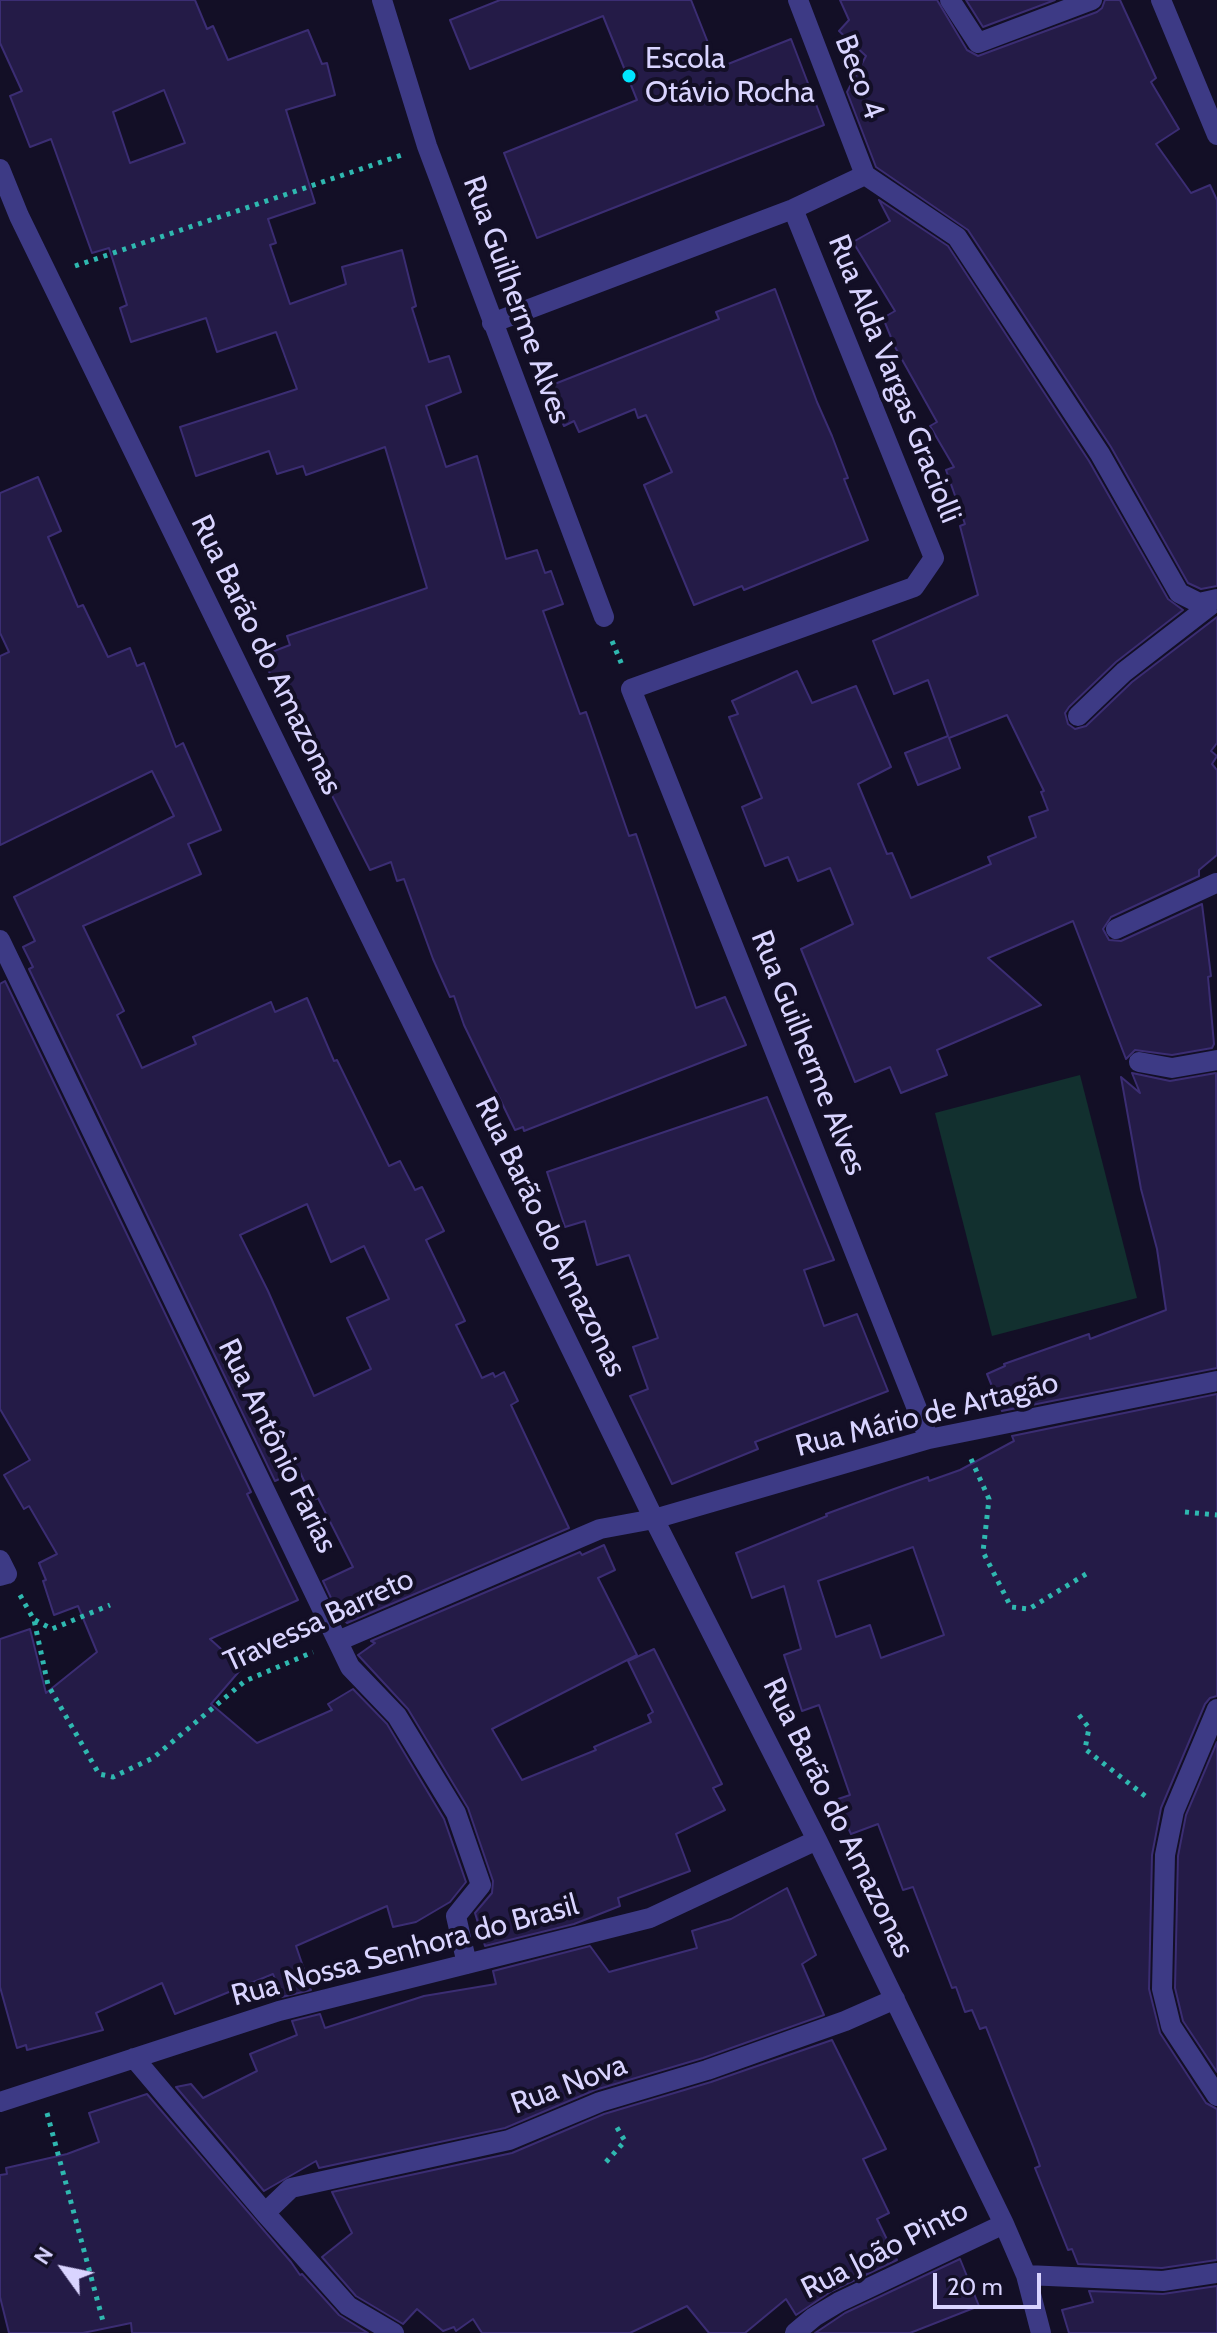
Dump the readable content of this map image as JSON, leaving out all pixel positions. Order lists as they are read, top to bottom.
{
  "streets": {
    "street": [
      "Beco 4",
      "Rua Guilherme Alves",
      "Rua Alda Vargas Graciolli",
      "Rua Barão do Amazonas",
      "Rua Mário de Artagão",
      "Rua Antônio Farias",
      "Travessa Barreto",
      "Rua Nossa Senhora do Brasil",
      "Rua Nova",
      "Rua João Pinto"
    ]
  },
  "crossings": [
    ["Rua Guilherme Alves", "Rua Alda Vargas Graciolli"],
    ["Rua Guilherme Alves", "Rua Mário de Artagão"],
    ["Rua Barão do Amazonas", "Rua Mário de Artagão"],
    ["Rua Barão do Amazonas", "Travessa Barreto"],
    ["Rua Barão do Amazonas", "Rua Nossa Senhora do Brasil"],
    ["Rua Barão do Amazonas", "Rua Nova"],
    ["Rua Barão do Amazonas", "Rua João Pinto"],
    ["Rua Mário de Artagão", "Travessa Barreto"],
    ["Rua Antônio Farias", "Travessa Barreto"],
    ["Rua Antônio Farias", "Rua Nossa Senhora do Brasil"]
  ],
  "places": ["Escola Otávio Rocha"],
  "scale_bar": "20 m",
  "north": "top left"
}
